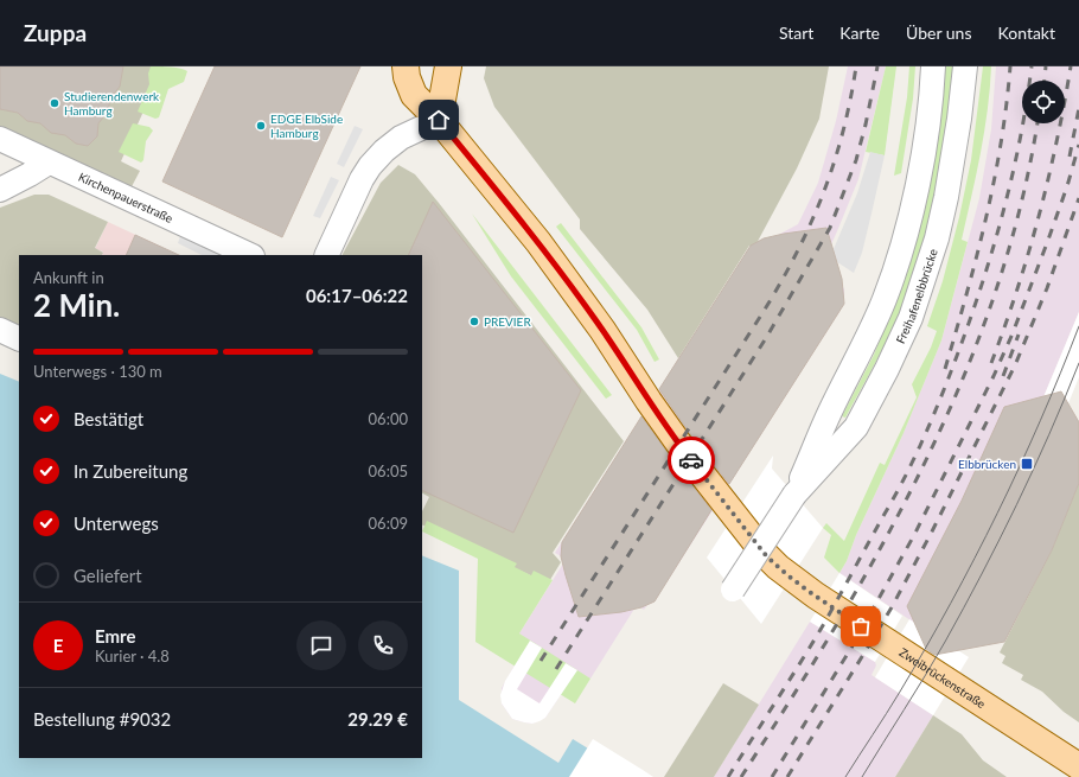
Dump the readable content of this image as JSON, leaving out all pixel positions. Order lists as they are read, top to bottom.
{
  "streets": {
    "main road": ["Zweibrückenstraße"],
    "street": ["Kirchenpauerstraße", "Freihafenelbbrücke"]
  },
  "places": {
    "other": ["Studierendenwerk Hamburg", "EDGE ElbSide Hamburg", "PREVIER"],
    "transit": ["Elbbrücken"]
  },
  "page": {
    "header": "Zuppa",
    "nav": [
      "Start",
      "Karte",
      "Über uns",
      "Kontakt"
    ],
    "heading": ["2 Min.", "Ankunft in", "06:17–06:22"],
    "panel": [
      "Emre",
      "Kurier · 4.8",
      "Bestellung #9032",
      "29.29 €"
    ],
    "bar": "Unterwegs · 130 m",
    "list": [
      ["Bestätigt", "06:00"],
      ["In Zubereitung", "06:05"],
      ["Unterwegs", "06:09"],
      "Geliefert"
    ],
    "round": "E"
  }
}
